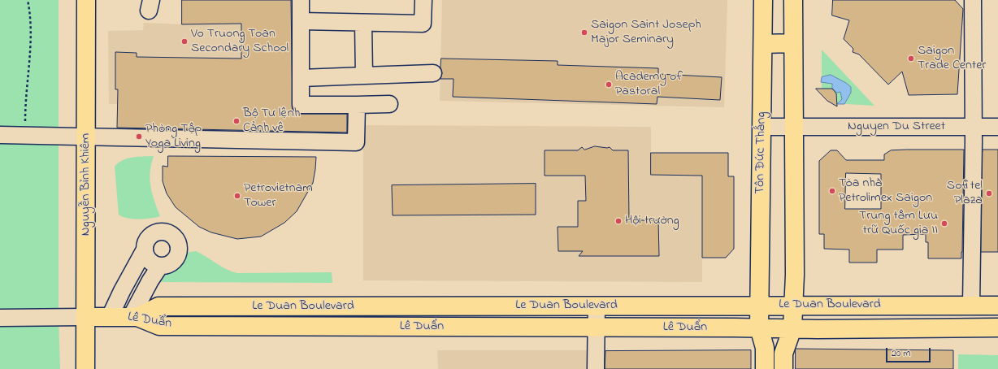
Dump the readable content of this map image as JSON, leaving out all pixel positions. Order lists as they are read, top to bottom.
{
  "streets": {
    "main road": [
      "Tôn Đức Thắng",
      "Nguyễn Bỉnh Khiêm",
      "Le Duan Boulevard",
      "Lê Duẩn"
    ],
    "street": ["Nguyen Du Street"]
  },
  "crossings": [
    ["Nguyen Du Street", "Tôn Đức Thắng"],
    ["Tôn Đức Thắng", "Le Duan Boulevard"],
    ["Tôn Đức Thắng", "Lê Duẩn"],
    ["Nguyễn Bỉnh Khiêm", "Lê Duẩn"],
    ["Le Duan Boulevard", "Lê Duẩn"]
  ],
  "places": [
    "Saigon Saint Joseph Major Seminary",
    "Vo Truong Toan Secondary School",
    "Saigon Trade Center",
    "Academy of Pastoral",
    "Bộ Tư lệnh Cảnh vệ",
    "Phòng Tập Yoga Living",
    "Tòa nhà Petrolimex Saigon",
    "Sofitel Plaza",
    "Petrovietnam Tower",
    "Hội trường",
    "Trung tâm Lưu trữ Quốc gia II"
  ],
  "scale_bar": "20 m"
}
